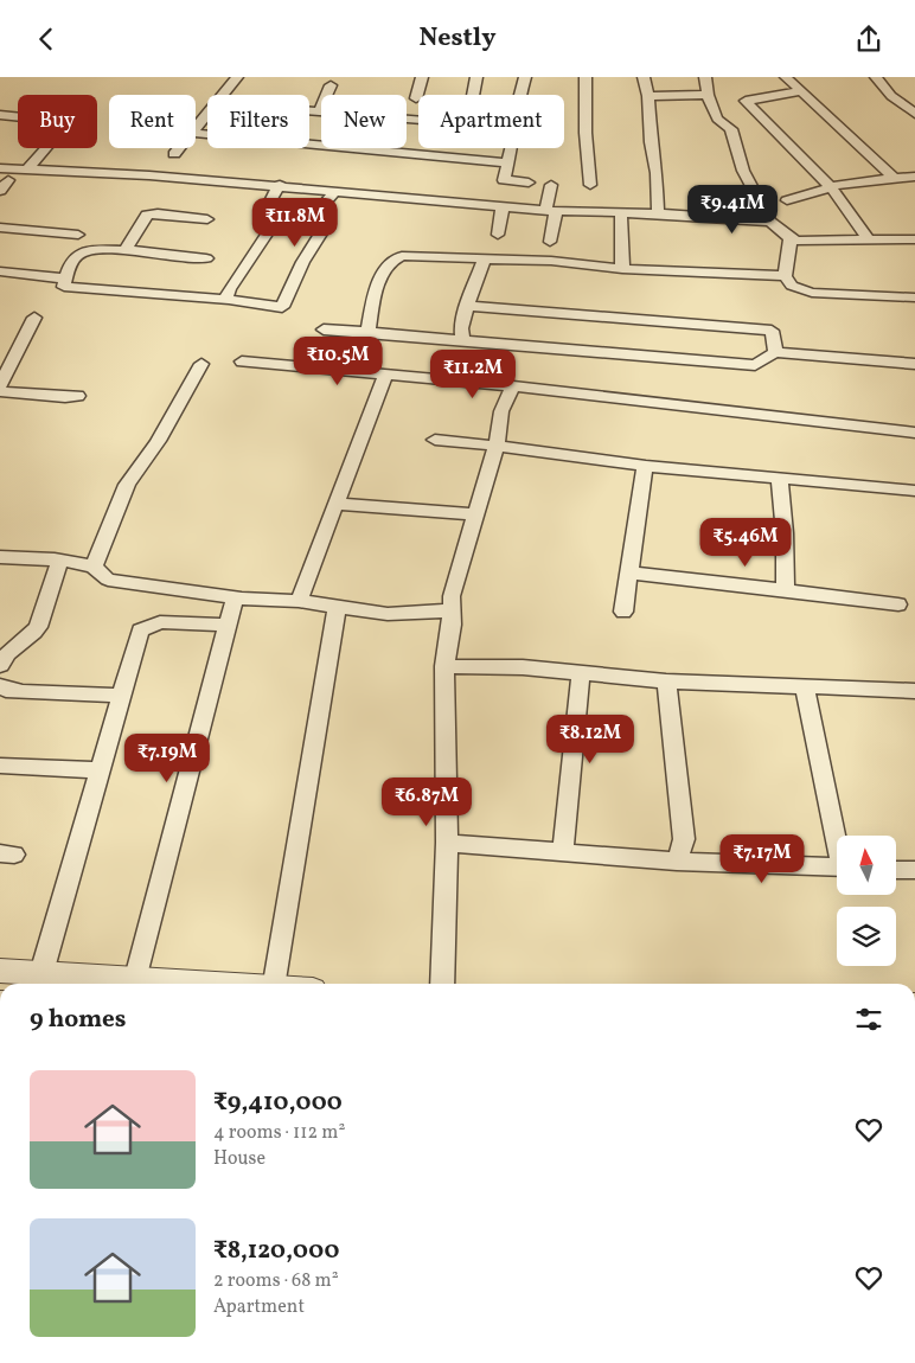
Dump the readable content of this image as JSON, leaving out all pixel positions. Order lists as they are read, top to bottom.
{
  "north": "top",
  "page": {
    "header": "Nestly",
    "chip": [
      "Buy",
      "Rent",
      "Filters",
      "New",
      "Apartment"
    ],
    "price": [
      "₹9.41M",
      "₹11.8M",
      "₹10.5M",
      "₹11.2M",
      "₹5.46M",
      "₹8.12M",
      "₹7.19M",
      "₹6.87M",
      "₹7.17M"
    ],
    "heading": "9 homes",
    "list": [
      {
        "name": "₹9,410,000",
        "note": "4 rooms · 112 m² · House"
      },
      {
        "name": "₹8,120,000",
        "note": "2 rooms · 68 m² · Apartment"
      }
    ]
  }
}
